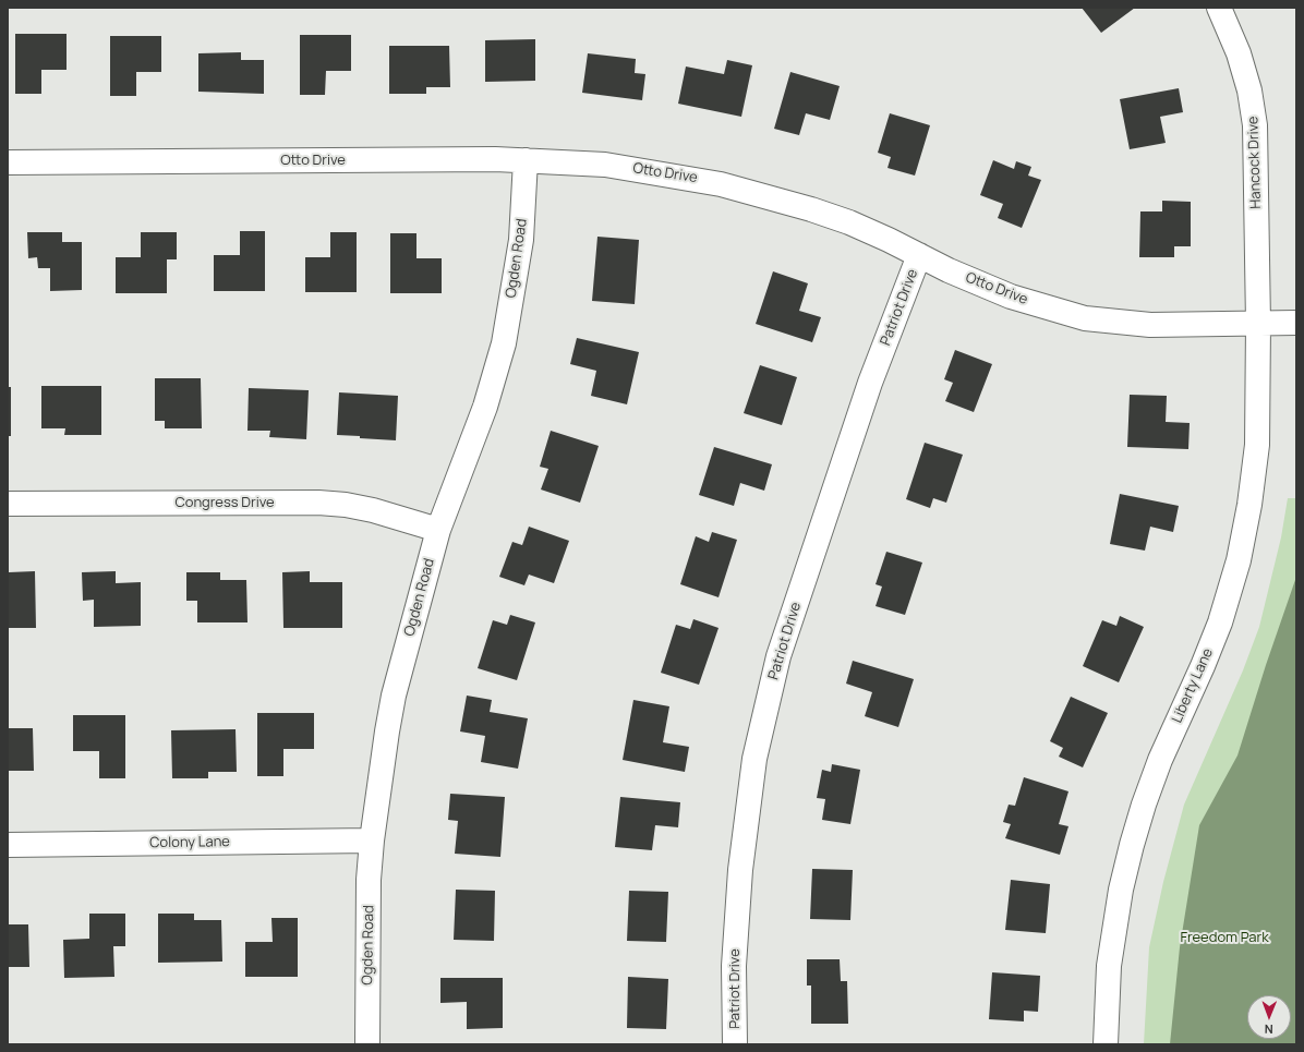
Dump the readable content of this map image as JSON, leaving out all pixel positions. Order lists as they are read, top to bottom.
{
  "streets": {
    "street": [
      "Otto Drive",
      "Hancock Drive",
      "Ogden Road",
      "Patriot Drive",
      "Congress Drive",
      "Liberty Lane",
      "Colony Lane"
    ]
  },
  "crossings": [
    ["Otto Drive", "Hancock Drive"],
    ["Otto Drive", "Ogden Road"],
    ["Otto Drive", "Patriot Drive"],
    ["Otto Drive", "Liberty Lane"],
    ["Hancock Drive", "Liberty Lane"],
    ["Ogden Road", "Congress Drive"],
    ["Ogden Road", "Colony Lane"]
  ],
  "parks": ["Freedom Park"],
  "north": "bottom"
}
